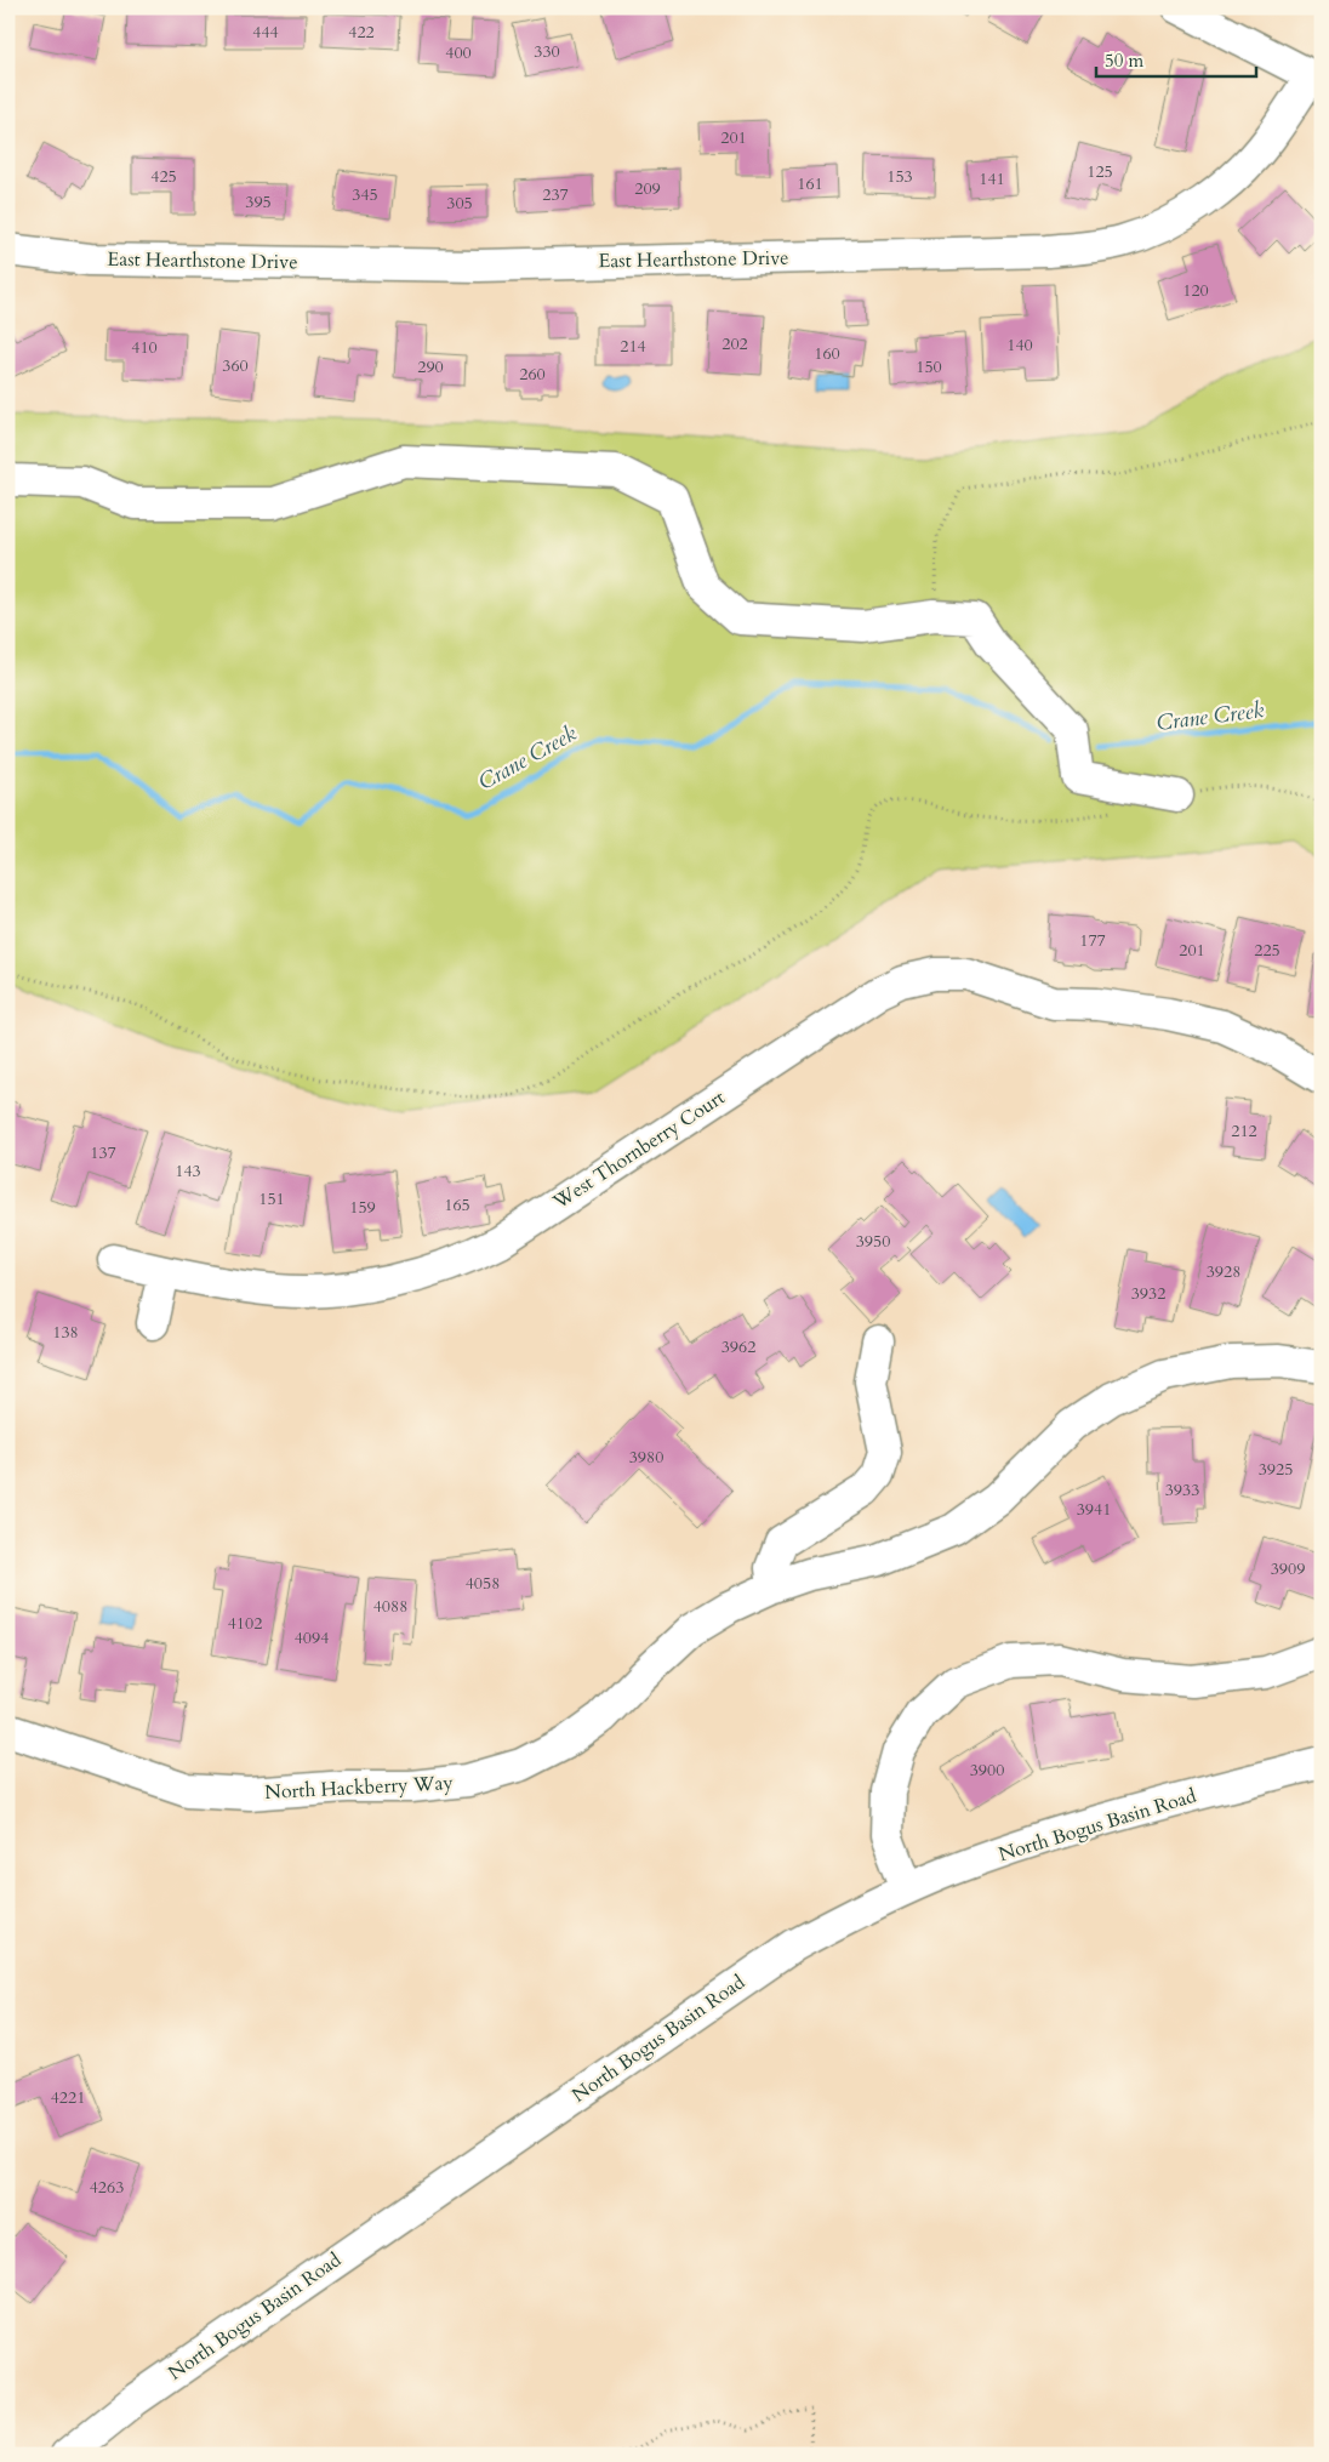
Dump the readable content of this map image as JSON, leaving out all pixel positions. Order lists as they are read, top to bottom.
{
  "streets": {
    "street": [
      "East Hearthstone Drive",
      "West Thornberry Court",
      "North Hackberry Way",
      "North Bogus Basin Road"
    ]
  },
  "water": ["Crane Creek"],
  "house_numbers": [
    "444",
    "422",
    "330",
    "400",
    "201",
    "125",
    "425",
    "153",
    "141",
    "161",
    "209",
    "345",
    "237",
    "395",
    "305",
    "120",
    "202",
    "140",
    "214",
    "410",
    "160",
    "360",
    "290",
    "150",
    "260",
    "177",
    "201",
    "225",
    "212",
    "137",
    "143",
    "151",
    "165",
    "159",
    "3950",
    "3928",
    "3932",
    "138",
    "3962",
    "3980",
    "3925",
    "3933",
    "3941",
    "3909",
    "4058",
    "4088",
    "4102",
    "4094",
    "3900",
    "4221",
    "4263"
  ],
  "scale_bar": "50 m"
}
